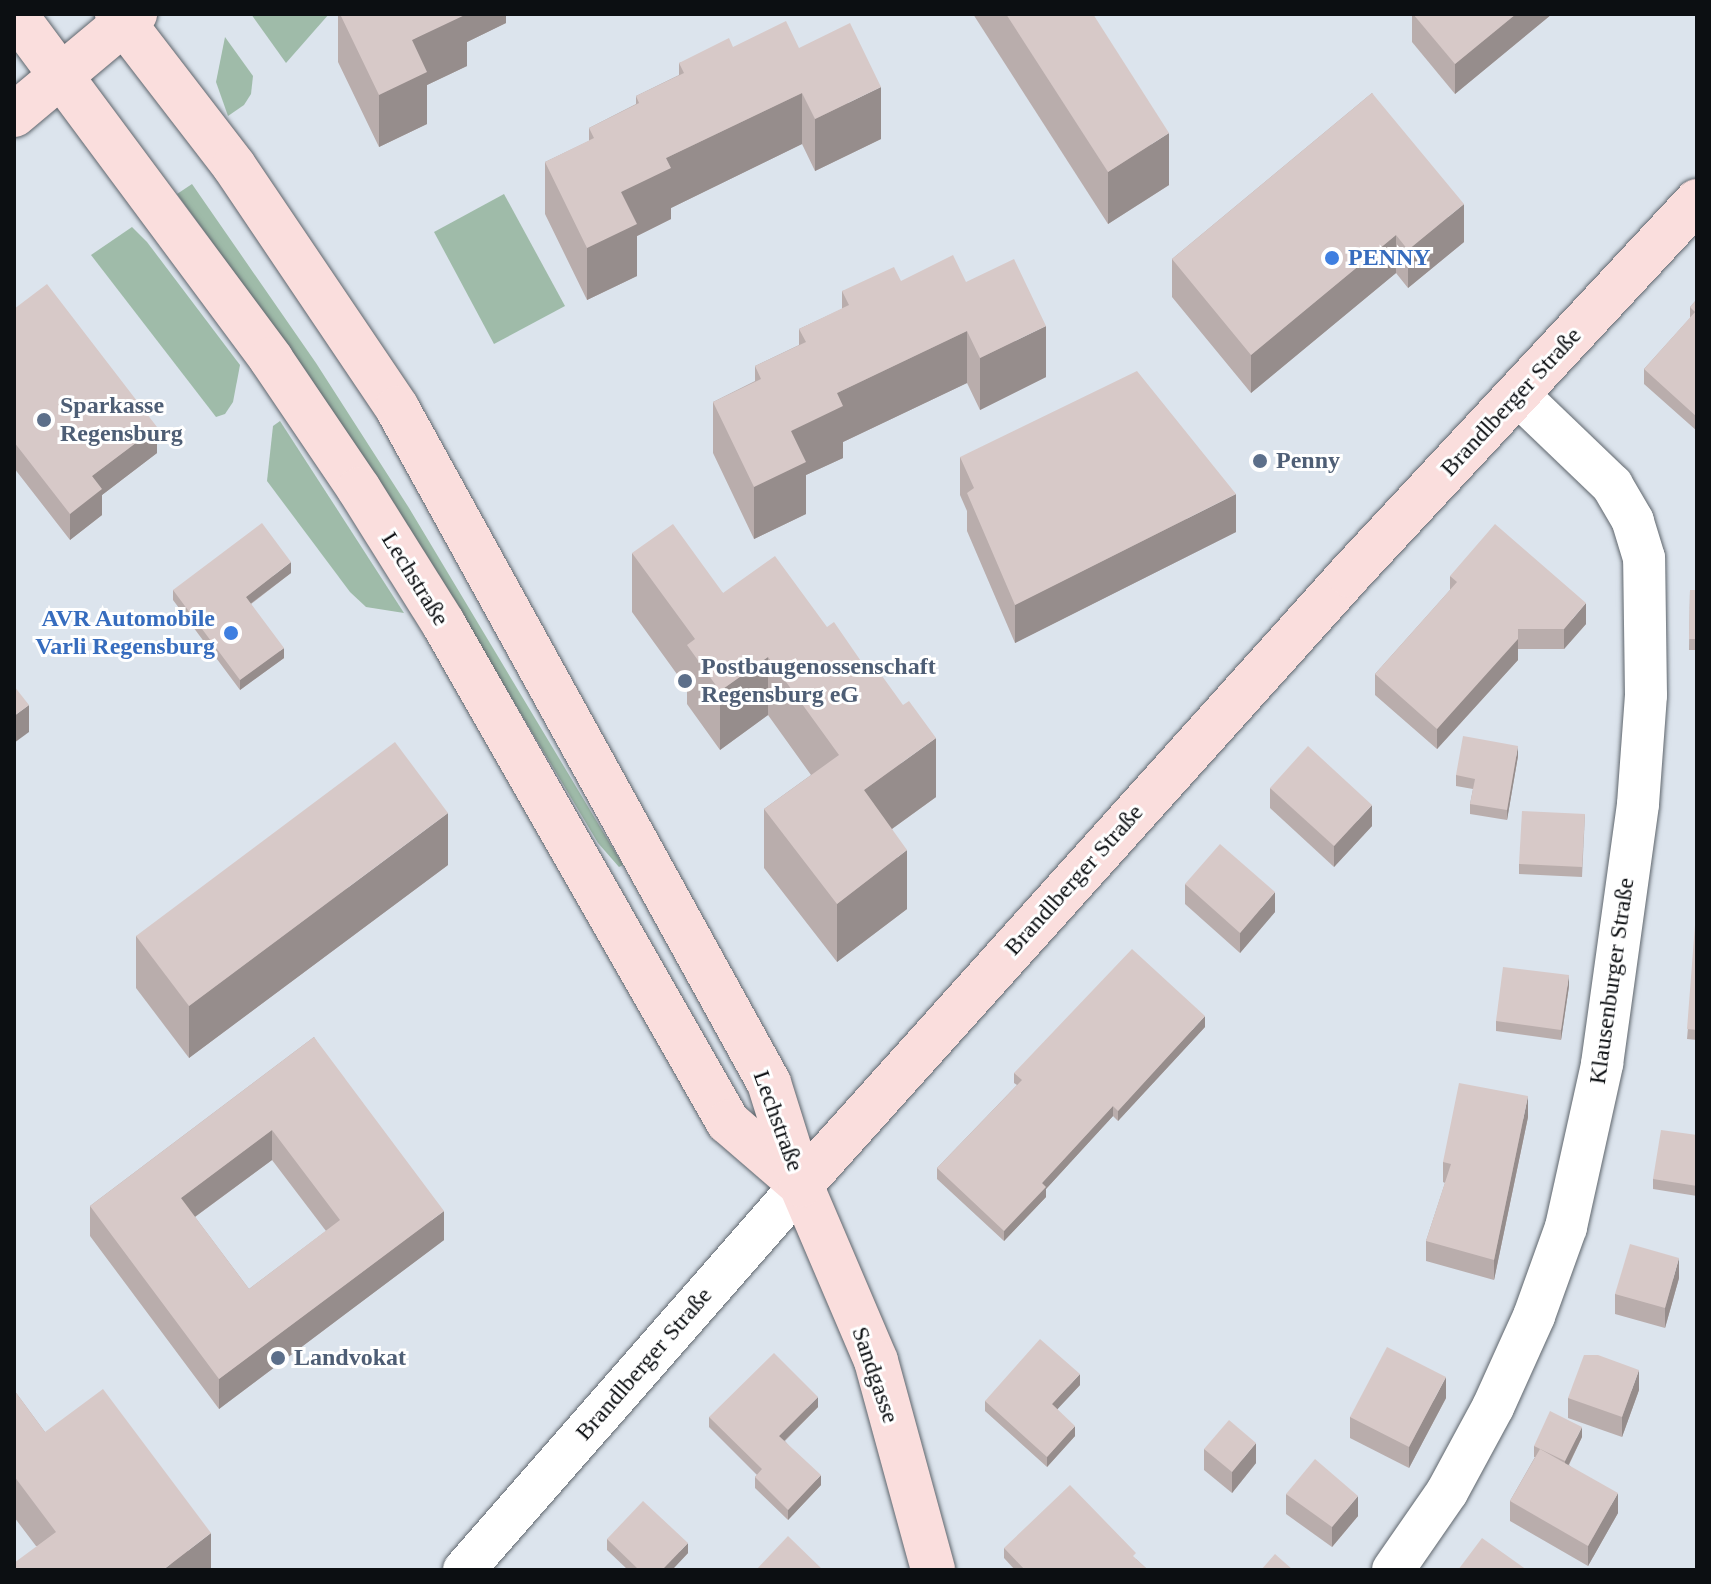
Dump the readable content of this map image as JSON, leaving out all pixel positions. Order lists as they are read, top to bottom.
{
  "streets": {
    "street": [
      "Brandlberger Straße",
      "Lechstraße",
      "Klausenburger Straße",
      "Sandgasse"
    ]
  },
  "crossings": [
    ["Brandlberger Straße", "Lechstraße"],
    ["Brandlberger Straße", "Klausenburger Straße"],
    ["Brandlberger Straße", "Sandgasse"],
    ["Lechstraße", "Sandgasse"]
  ],
  "places": [
    "PENNY",
    "Sparkasse Regensburg",
    "Penny",
    "AVR Automobile Varli Regensburg",
    "Postbaugenossenschaft Regensburg eG",
    "Landvokat"
  ]
}
